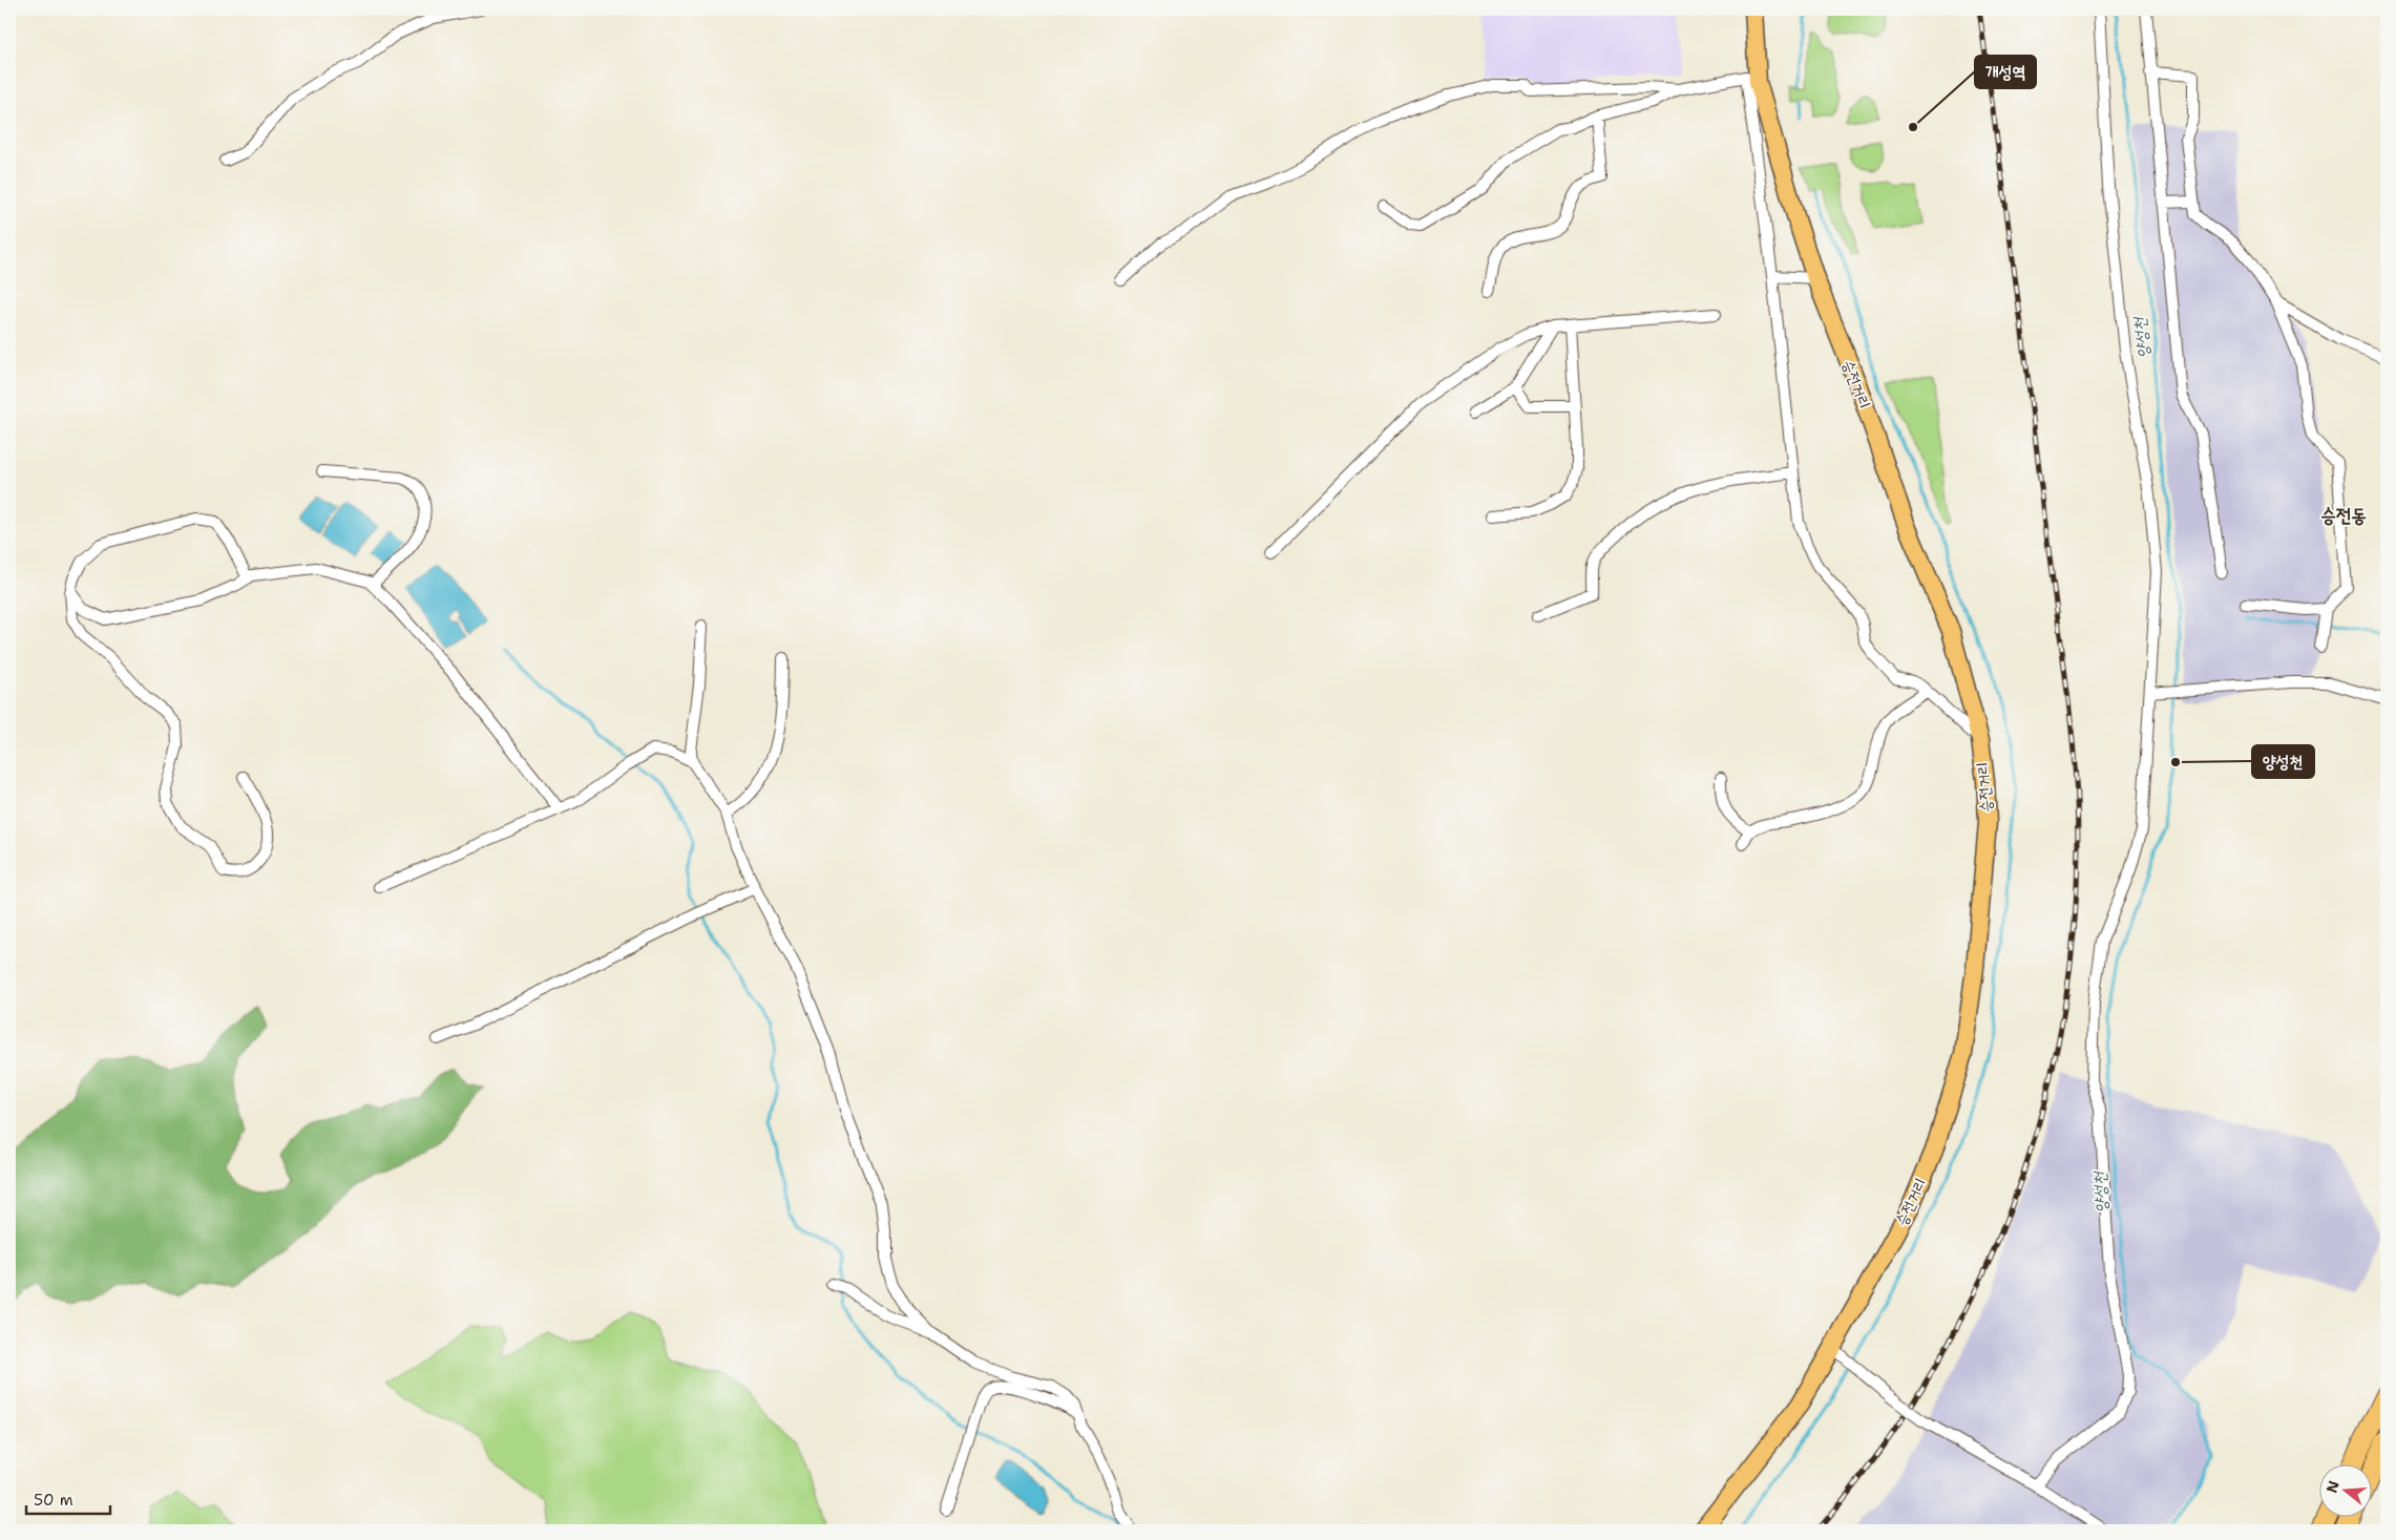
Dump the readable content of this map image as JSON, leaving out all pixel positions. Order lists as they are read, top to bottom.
{
  "streets": {
    "main road": ["승전거리"]
  },
  "districts": ["승전동"],
  "water": ["양성천"],
  "places": ["개성역", "양성천"],
  "scale_bar": "50 m",
  "north": "left"
}
